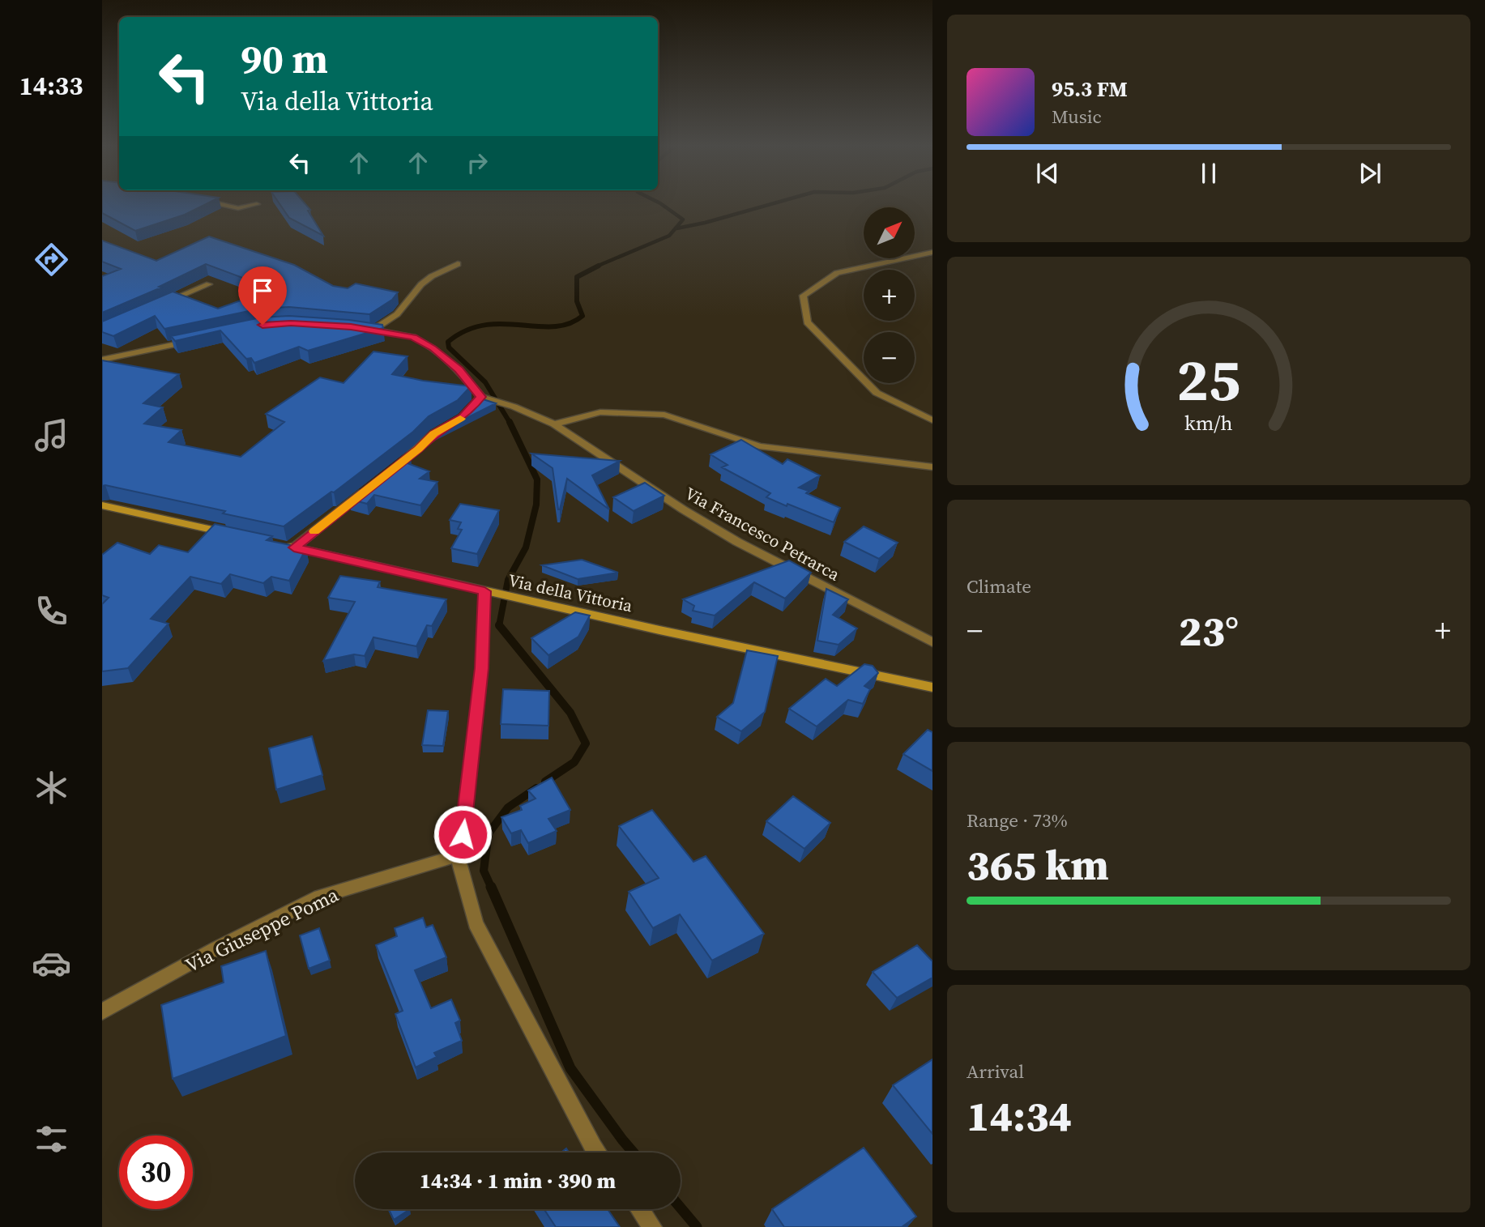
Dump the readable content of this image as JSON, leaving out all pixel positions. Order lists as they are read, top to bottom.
{
  "streets": {
    "street": ["Via Francesco Petrarca", "Via della Vittoria", "Via Giuseppe Poma"]
  },
  "north": "top right",
  "page": {
    "tabs": "14:33",
    "turn": ["90 m", "Via della Vittoria"],
    "song": ["95.3 FM", "Music"],
    "map_buttons": ["+", "−"],
    "tile": [
      "Climate",
      ["Range · 73%", "365 km"],
      ["Arrival", "14:34"]
    ],
    "heat": ["−", "23°", "+"],
    "limit": "30",
    "trip": "14:34 · 1 min · 390 m",
    "gauge": ["25", "km/h"]
  }
}
